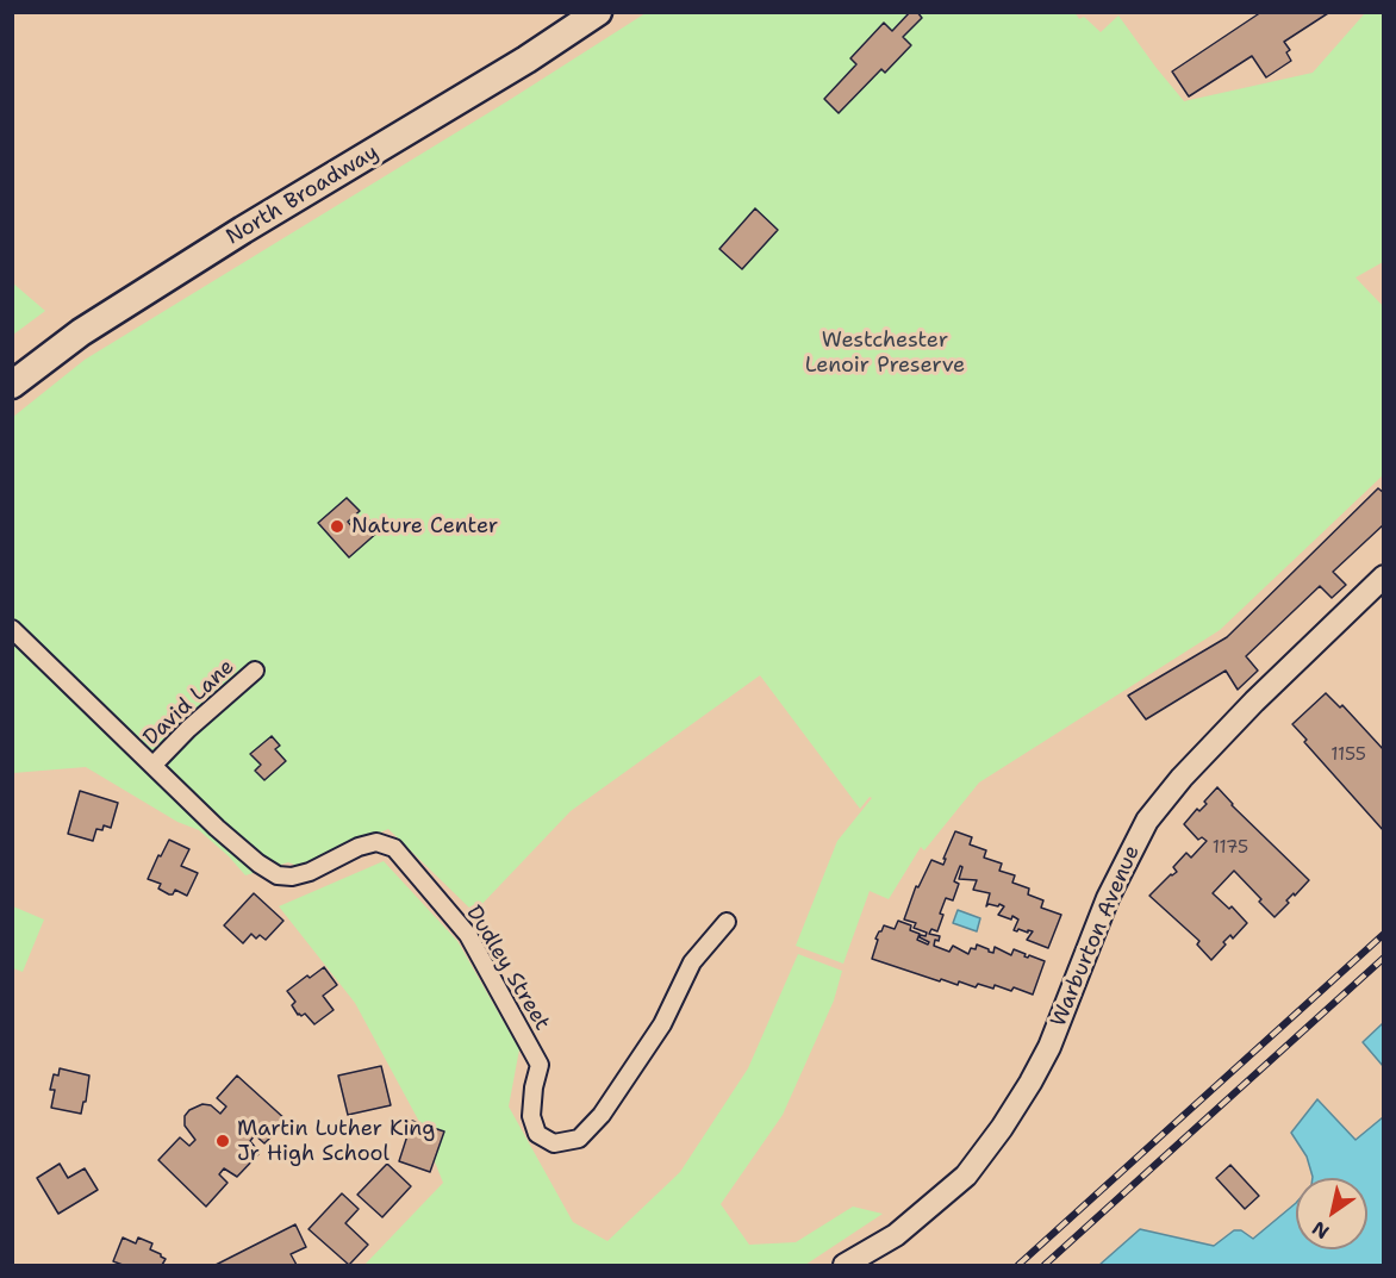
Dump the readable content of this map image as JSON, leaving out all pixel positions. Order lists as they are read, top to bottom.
{
  "streets": {
    "main road": ["North Broadway"],
    "street": ["David Lane", "Warburton Avenue", "Dudley Street"]
  },
  "crossings": [
    ["David Lane", "Dudley Street"]
  ],
  "parks": ["Westchester Lenoir Preserve"],
  "places": ["Nature Center", "Martin Luther King Jr High School"],
  "house_numbers": ["1155", "1175"],
  "north": "bottom left"
}
